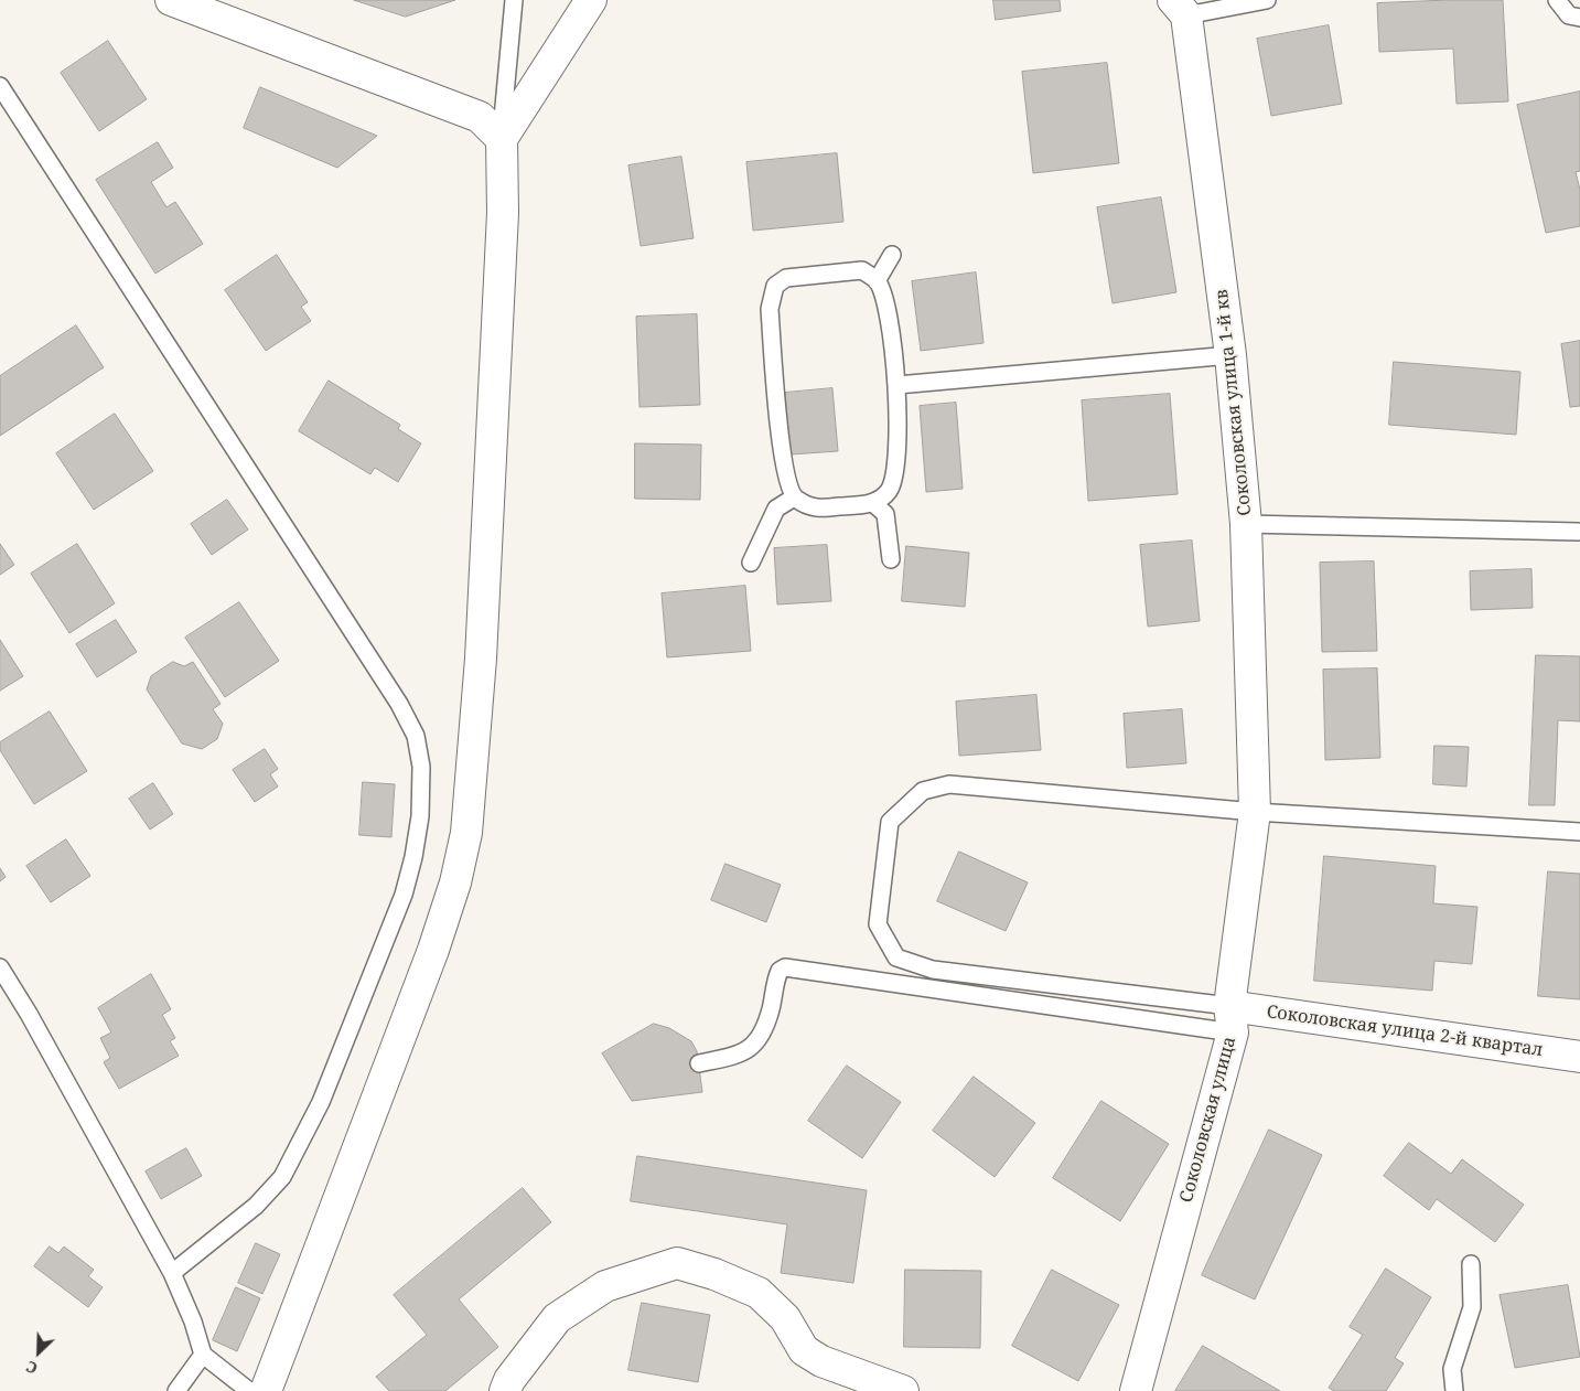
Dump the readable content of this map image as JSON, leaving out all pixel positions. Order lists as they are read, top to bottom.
{
  "streets": {
    "street": ["Соколовская улица 1-й кв", "Соколовская улица 2-й квартал", "Соколовская улица"]
  },
  "crossings": [
    ["Соколовская улица 1-й кв", "Соколовская улица"],
    ["Соколовская улица 2-й квартал", "Соколовская улица"]
  ],
  "north": "bottom left"
}
